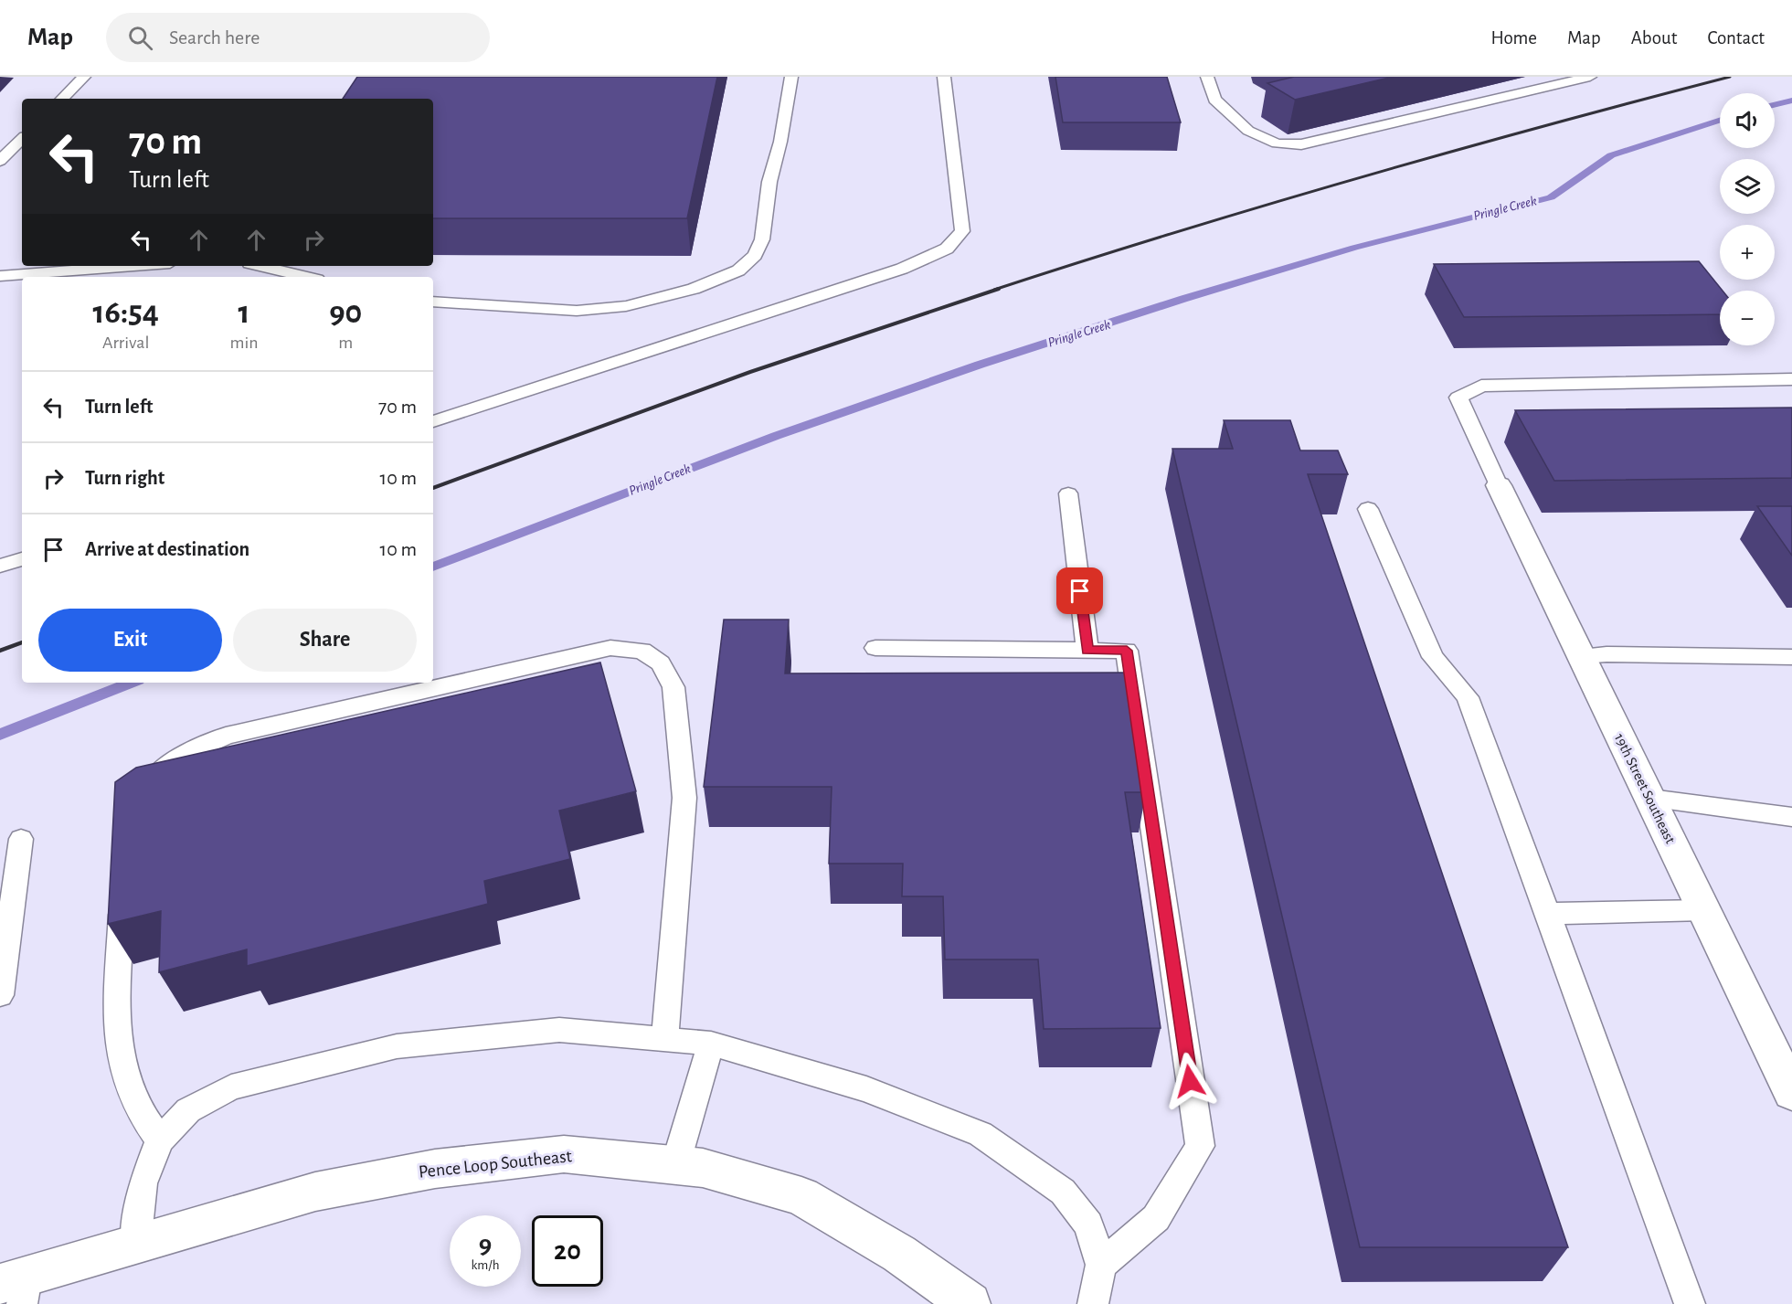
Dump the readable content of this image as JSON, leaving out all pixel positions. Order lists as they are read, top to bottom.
{
  "streets": {
    "street": ["19th Street Southeast", "Pence Loop Southeast"]
  },
  "water": ["Pringle Creek"],
  "page": {
    "header": "Map",
    "search": "Search here",
    "nav": [
      "Home",
      "Map",
      "About",
      "Contact"
    ],
    "map_buttons": ["+", "−"],
    "turn": ["70 m", "Turn left"],
    "eta": [
      "16:54",
      "Arrival",
      "1",
      "min",
      "90",
      "m"
    ],
    "list": [
      {
        "name": "Turn left",
        "value": "70 m"
      },
      {
        "name": "Turn right",
        "value": "10 m"
      },
      {
        "name": "Arrive at destination",
        "value": "10 m"
      }
    ],
    "buttons": ["Exit", "Share"],
    "speed": "9 km/h",
    "limit": "20"
  }
}
